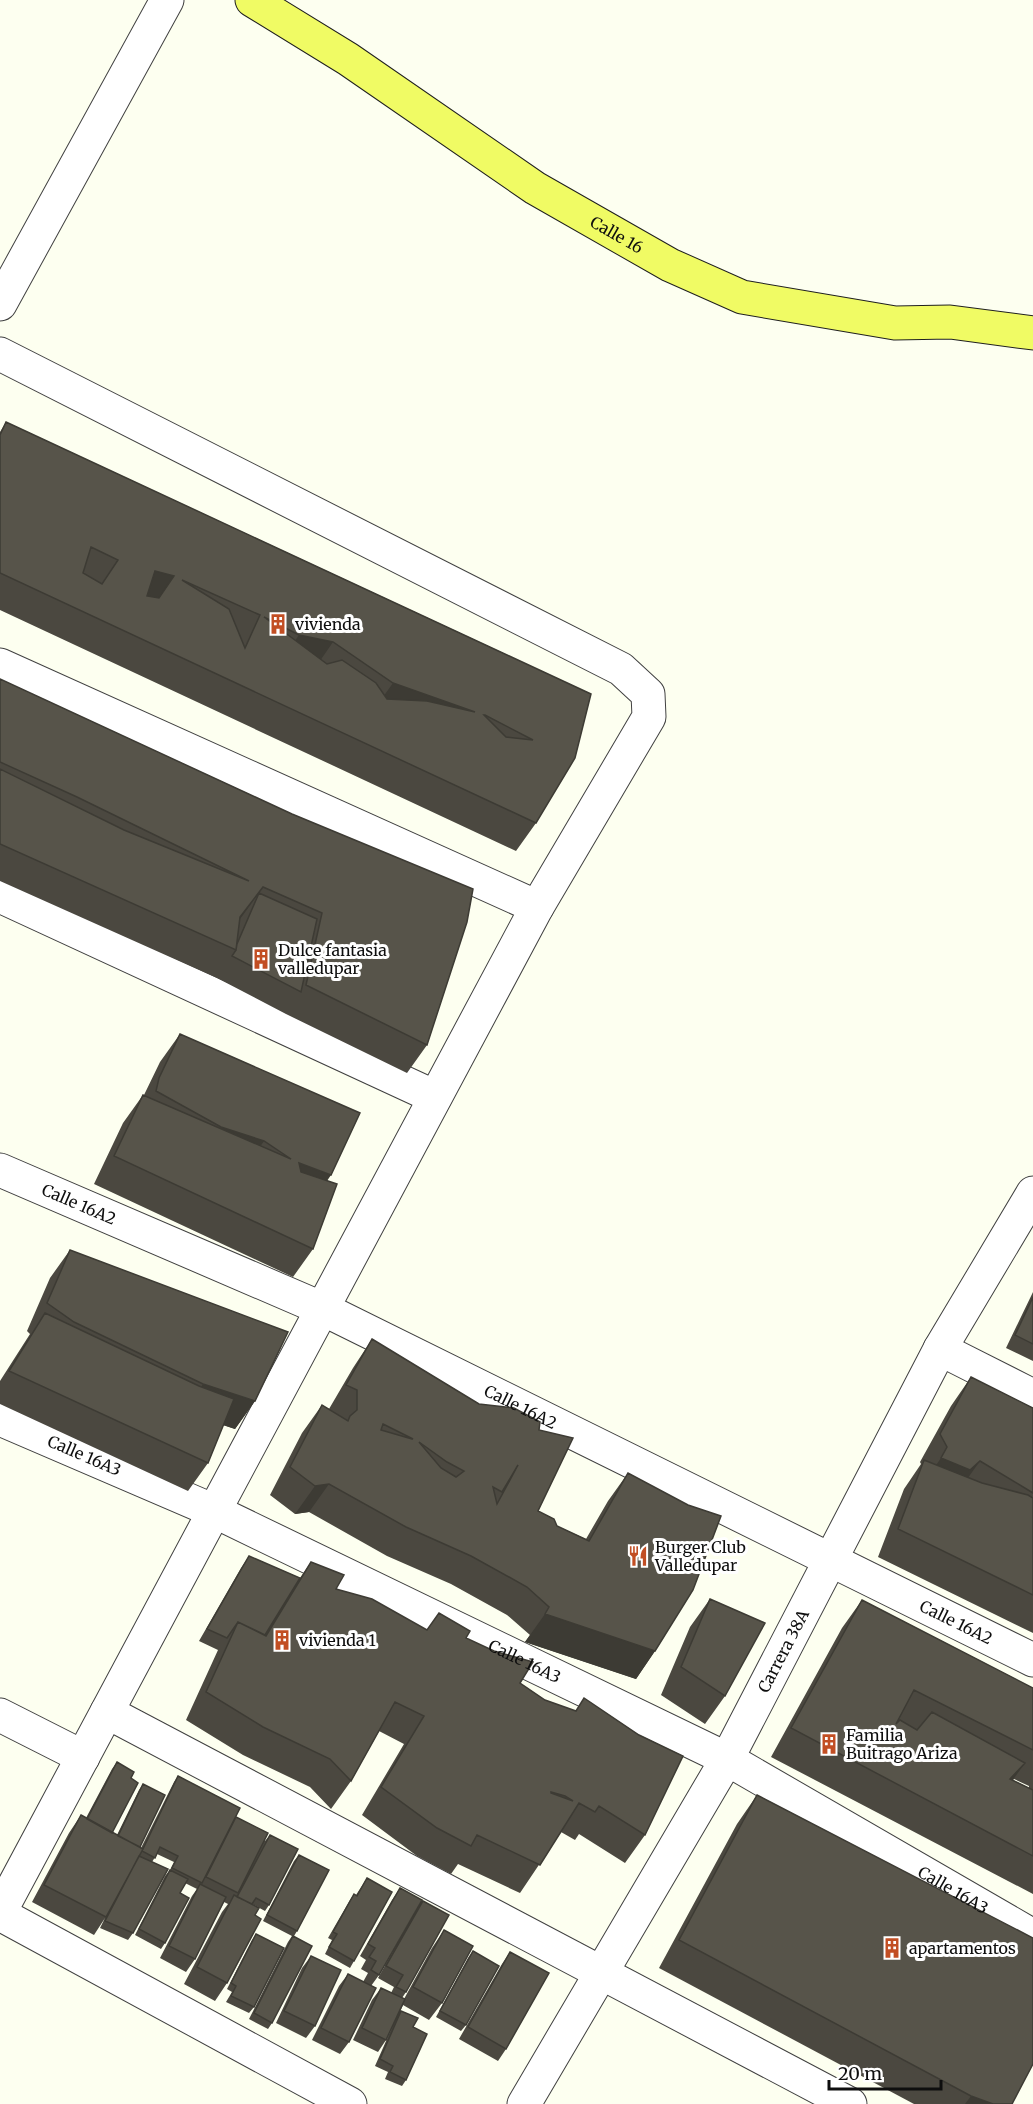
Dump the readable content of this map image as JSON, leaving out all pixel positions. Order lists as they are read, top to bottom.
{
  "streets": {
    "main road": ["Calle 16"],
    "street": ["Calle 16A2", "Calle 16A3", "Carrera 38A"]
  },
  "crossings": [
    ["Calle 16A2", "Carrera 38A"],
    ["Calle 16A3", "Carrera 38A"]
  ],
  "places": {
    "building": [
      "vivienda",
      "Dulce fantasia valledupar",
      "vivienda 1",
      "Familia Buitrago Ariza",
      "apartamentos"
    ],
    "restaurant": ["Burger Club Valledupar"]
  },
  "scale_bar": "20 m"
}
